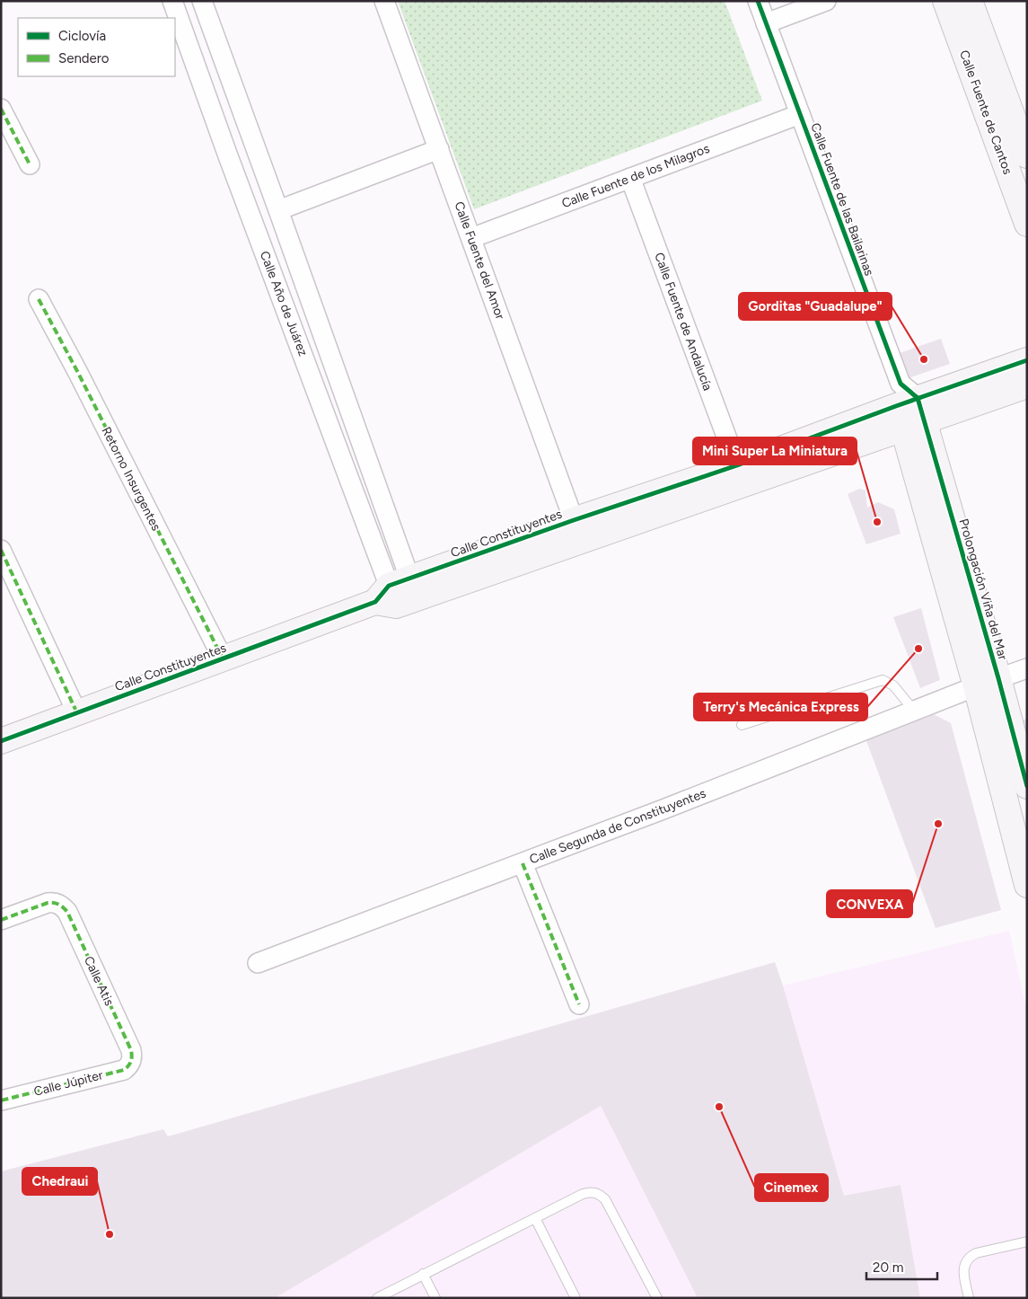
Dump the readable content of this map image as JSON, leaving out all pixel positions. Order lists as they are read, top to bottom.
{
  "streets": {
    "street": [
      "Calle Fuente de Cantos",
      "Calle Fuente de los Milagros",
      "Calle Fuente de las Bailarinas",
      "Calle Fuente del Amor",
      "Calle Año de Juárez",
      "Calle Fuente de Andalucía",
      "Retorno Insurgentes",
      "Calle Constituyentes",
      "Prolongación Viña del Mar",
      "Calle Segunda de Constituyentes",
      "Calle Atis",
      "Calle Júpiter"
    ]
  },
  "crossings": [
    ["Calle Fuente de los Milagros", "Calle Fuente de las Bailarinas"],
    ["Calle Fuente de los Milagros", "Calle Fuente del Amor"],
    ["Calle Fuente de los Milagros", "Calle Fuente de Andalucía"],
    ["Calle Fuente de las Bailarinas", "Calle Constituyentes"],
    ["Calle Fuente de las Bailarinas", "Prolongación Viña del Mar"],
    ["Calle Fuente del Amor", "Calle Constituyentes"],
    ["Calle Año de Juárez", "Calle Constituyentes"],
    ["Calle Fuente de Andalucía", "Calle Constituyentes"],
    ["Retorno Insurgentes", "Calle Constituyentes"],
    ["Calle Constituyentes", "Prolongación Viña del Mar"],
    ["Calle Atis", "Calle Júpiter"]
  ],
  "places": [
    "Gorditas \"Guadalupe\"",
    "Mini Super La Miniatura",
    "Terry's Mecánica Express",
    "CONVEXA",
    "Cinemex",
    "Chedraui"
  ],
  "legend": ["Ciclovía", "Sendero"],
  "scale_bar": "20 m"
}
